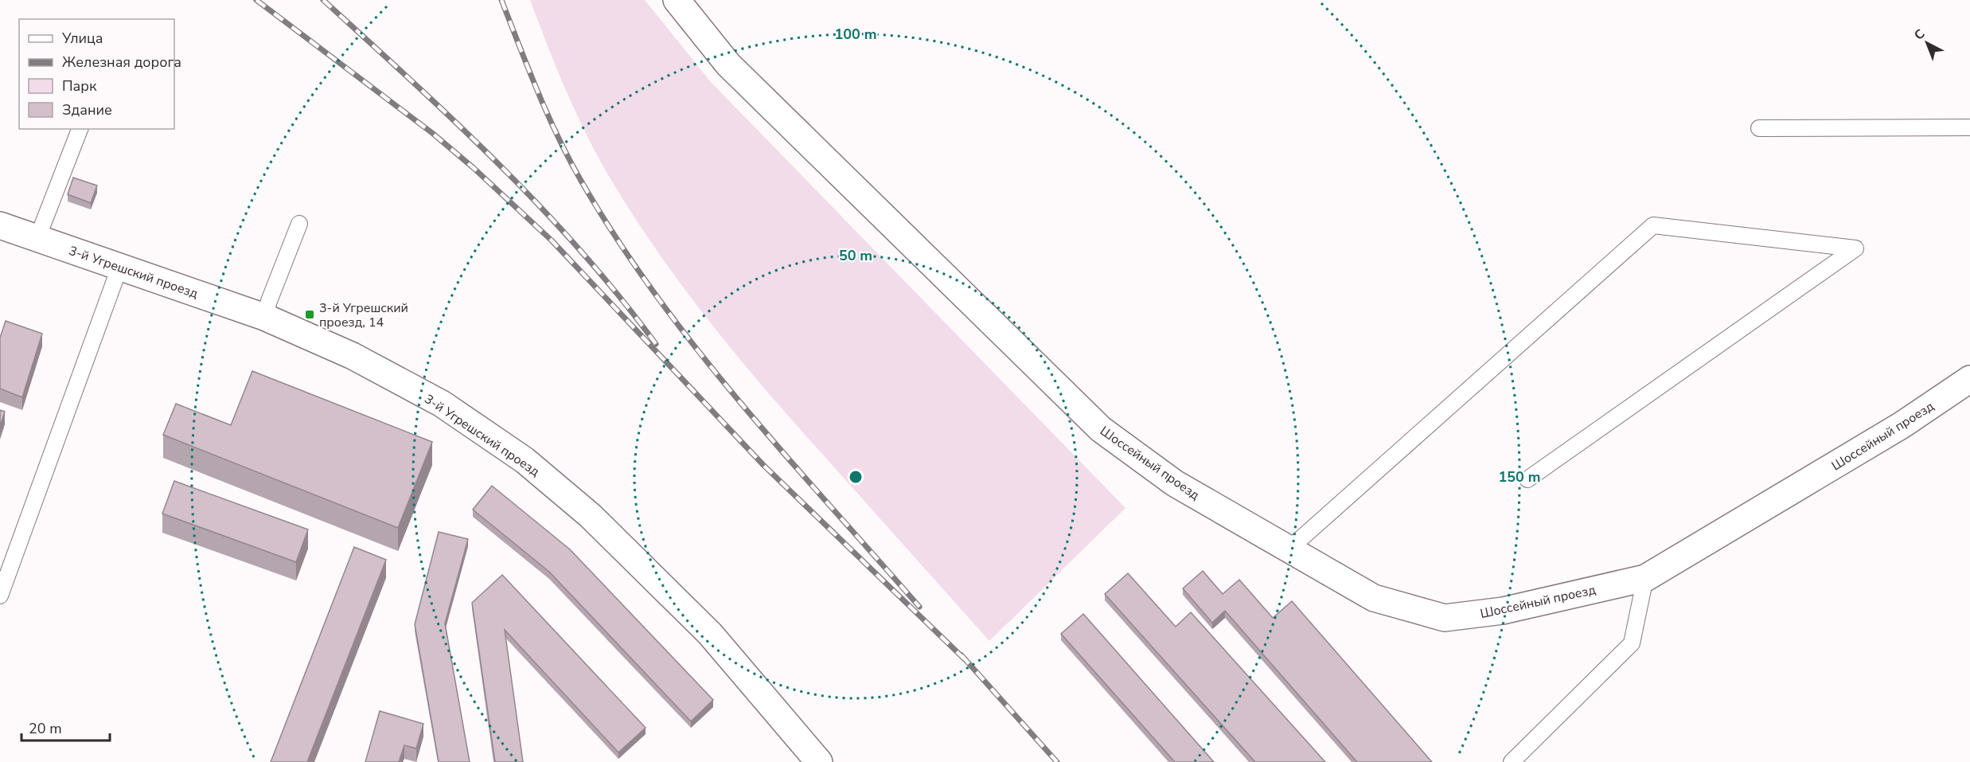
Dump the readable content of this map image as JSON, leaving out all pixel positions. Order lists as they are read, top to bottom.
{
  "streets": {
    "street": ["3-й Угрешский проезд", "Шоссейный проезд"]
  },
  "places": {
    "transit": ["3-й Угрешский проезд, 14"]
  },
  "legend": [
    "Улица",
    "Железная дорога",
    "Парк",
    "Здание"
  ],
  "scale_bar": "20 m",
  "north": "top left",
  "rings": ["100 m", "50 m", "150 m"]
}
